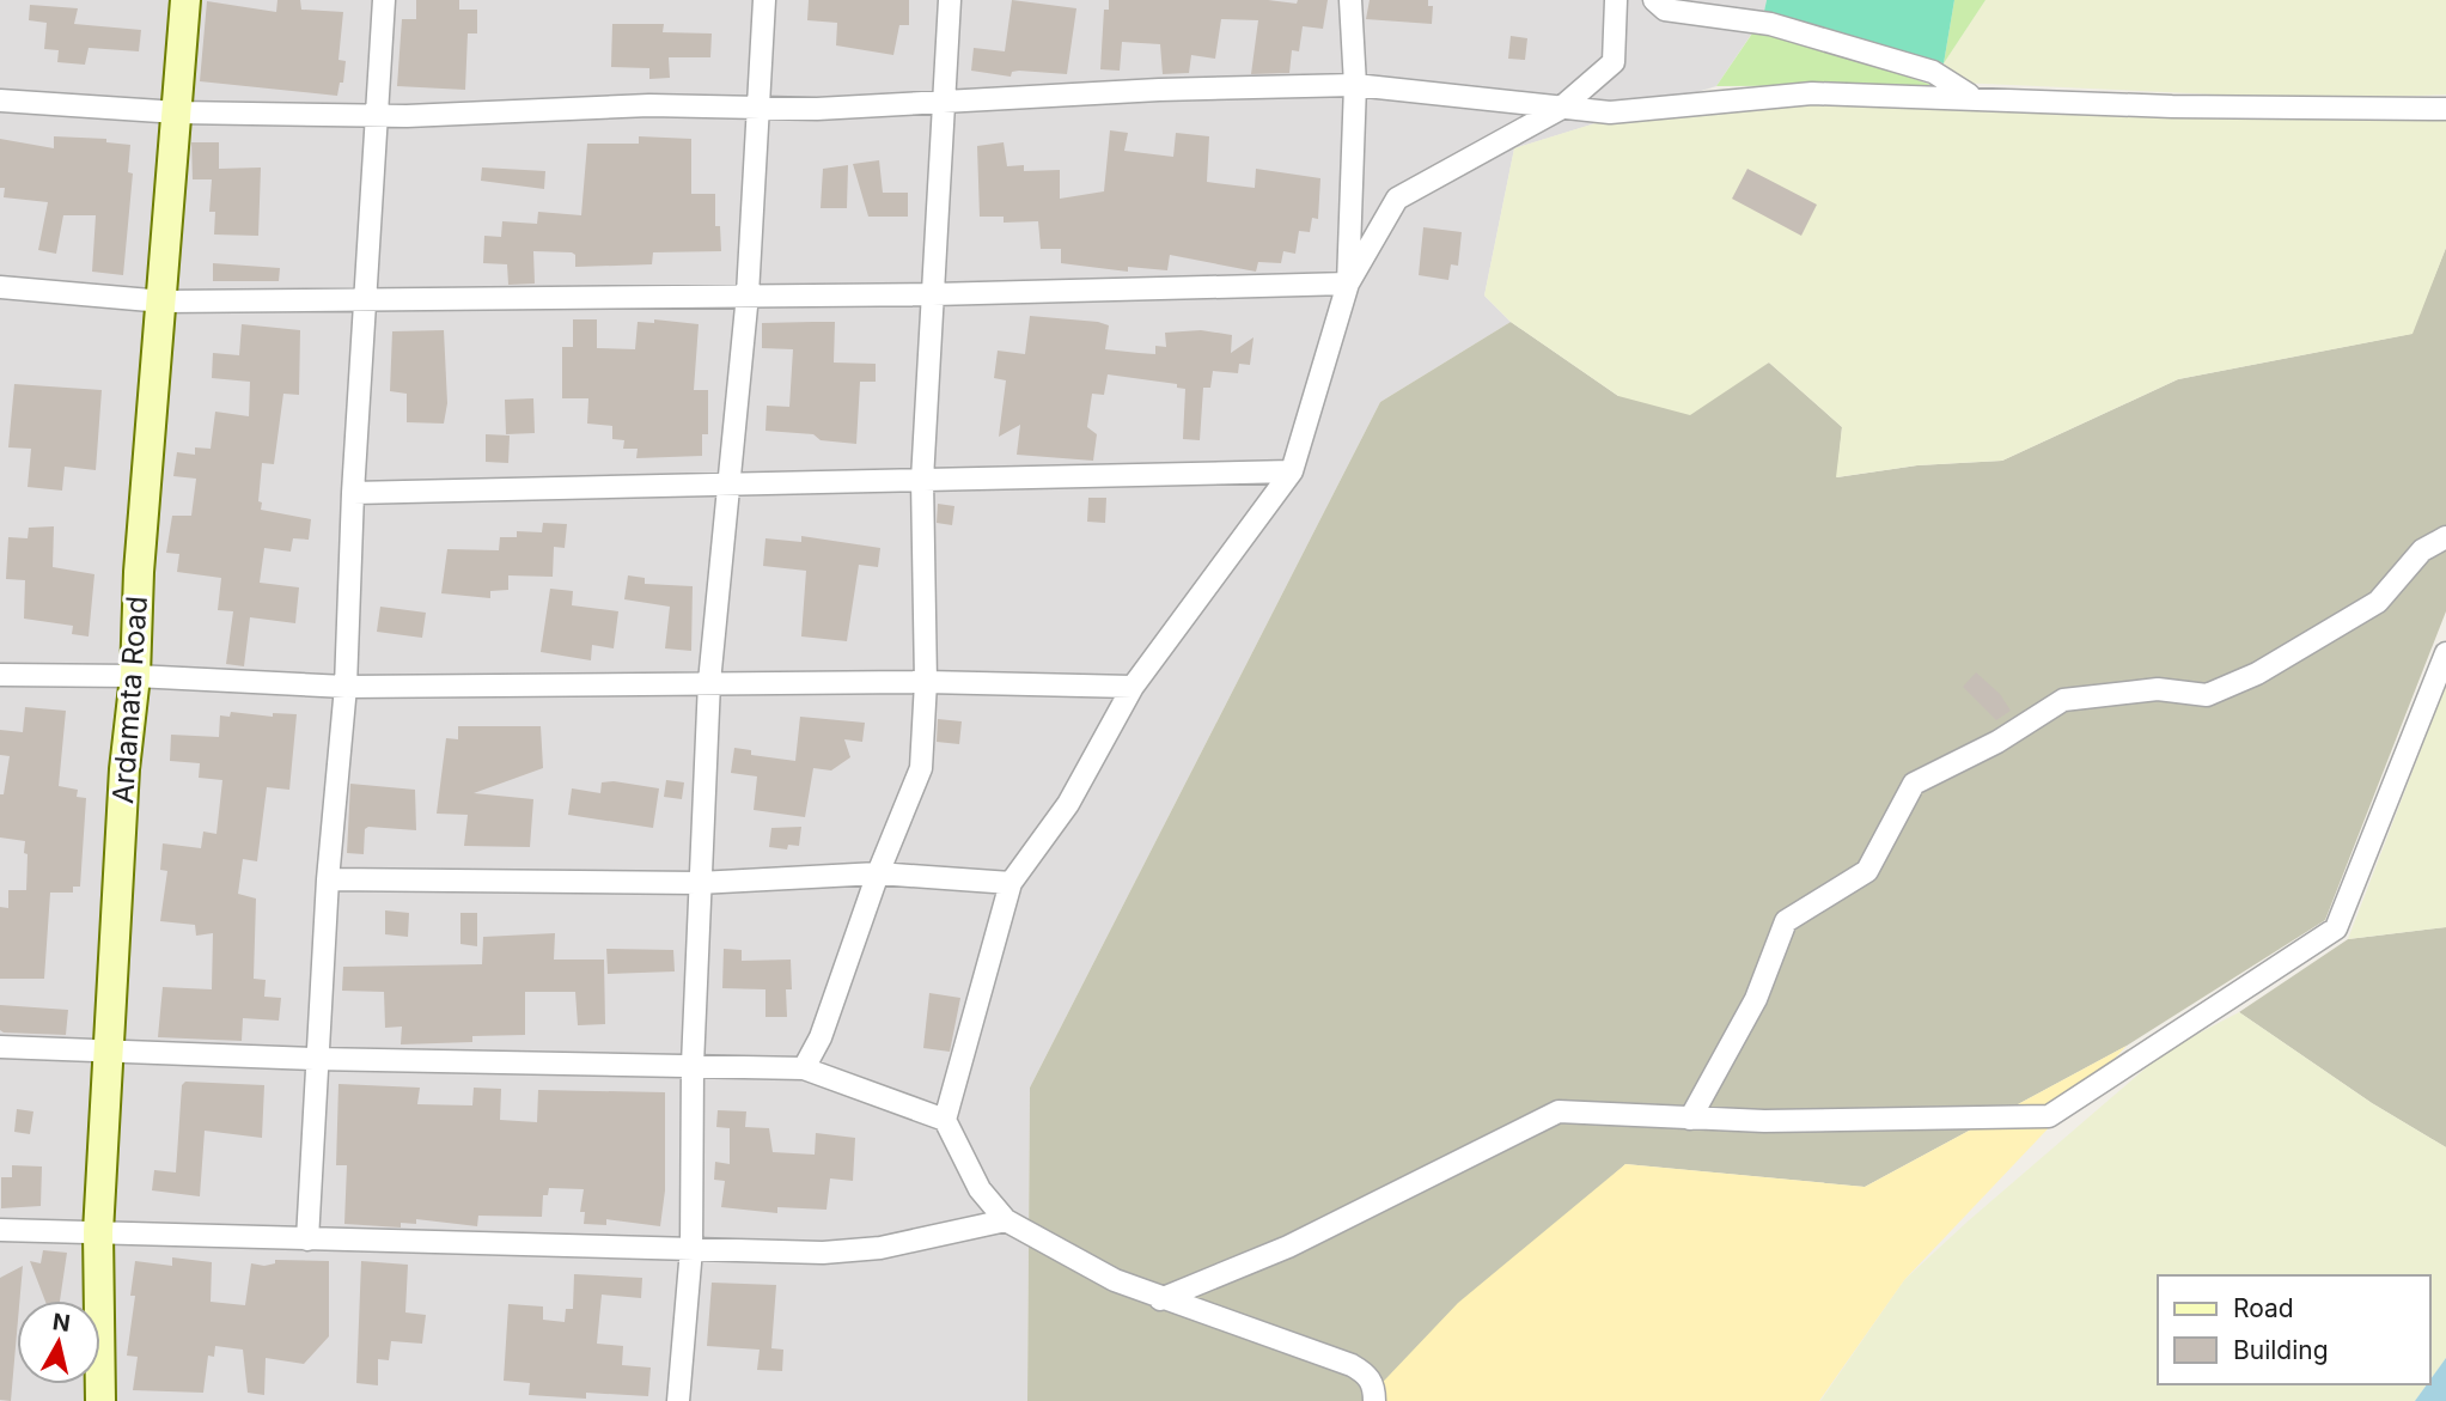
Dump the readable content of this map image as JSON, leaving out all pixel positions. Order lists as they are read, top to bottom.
{
  "streets": {
    "main road": ["Ardamata Road"]
  },
  "legend": ["Road", "Building"],
  "north": "top"
}
